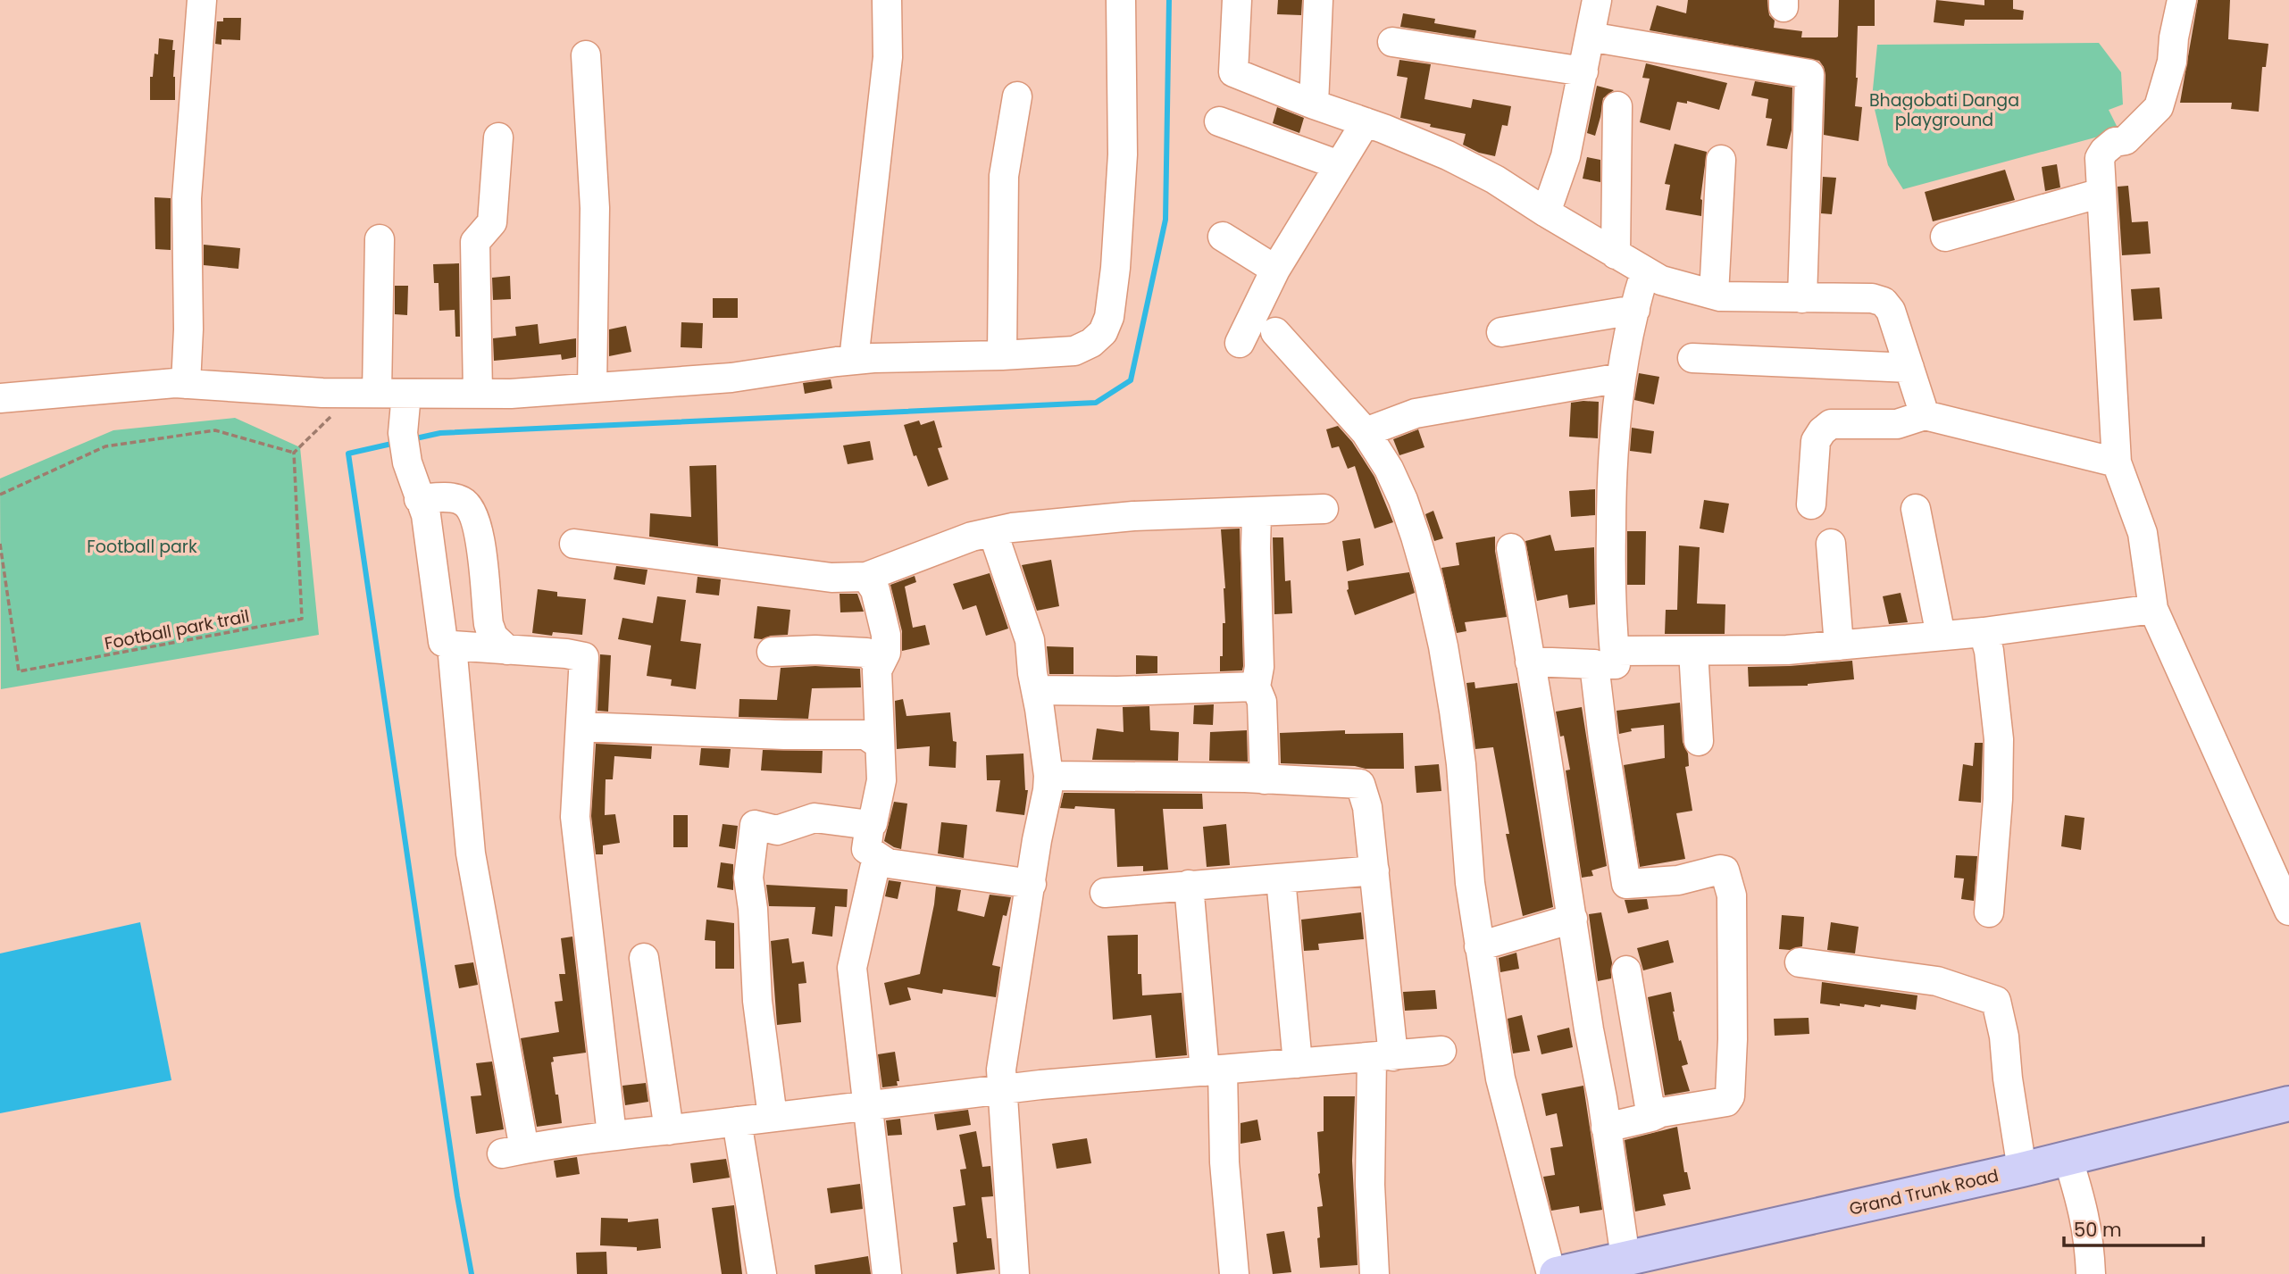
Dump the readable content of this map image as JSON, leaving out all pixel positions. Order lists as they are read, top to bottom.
{
  "streets": {
    "main road": ["Grand Trunk Road"],
    "path": ["Football park trail"]
  },
  "parks": ["Bhagobati Danga playground", "Football park"],
  "scale_bar": "50 m"
}
